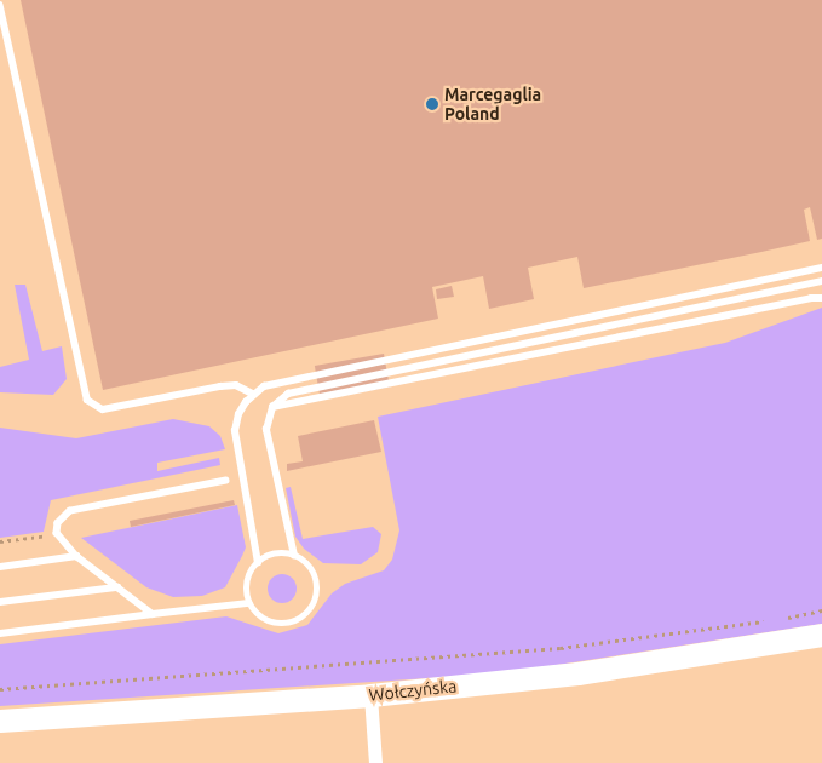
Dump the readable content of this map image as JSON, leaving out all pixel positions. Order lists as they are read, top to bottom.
{
  "streets": {
    "main road": ["Wołczyńska"]
  },
  "places": ["Marcegaglia Poland"]
}
